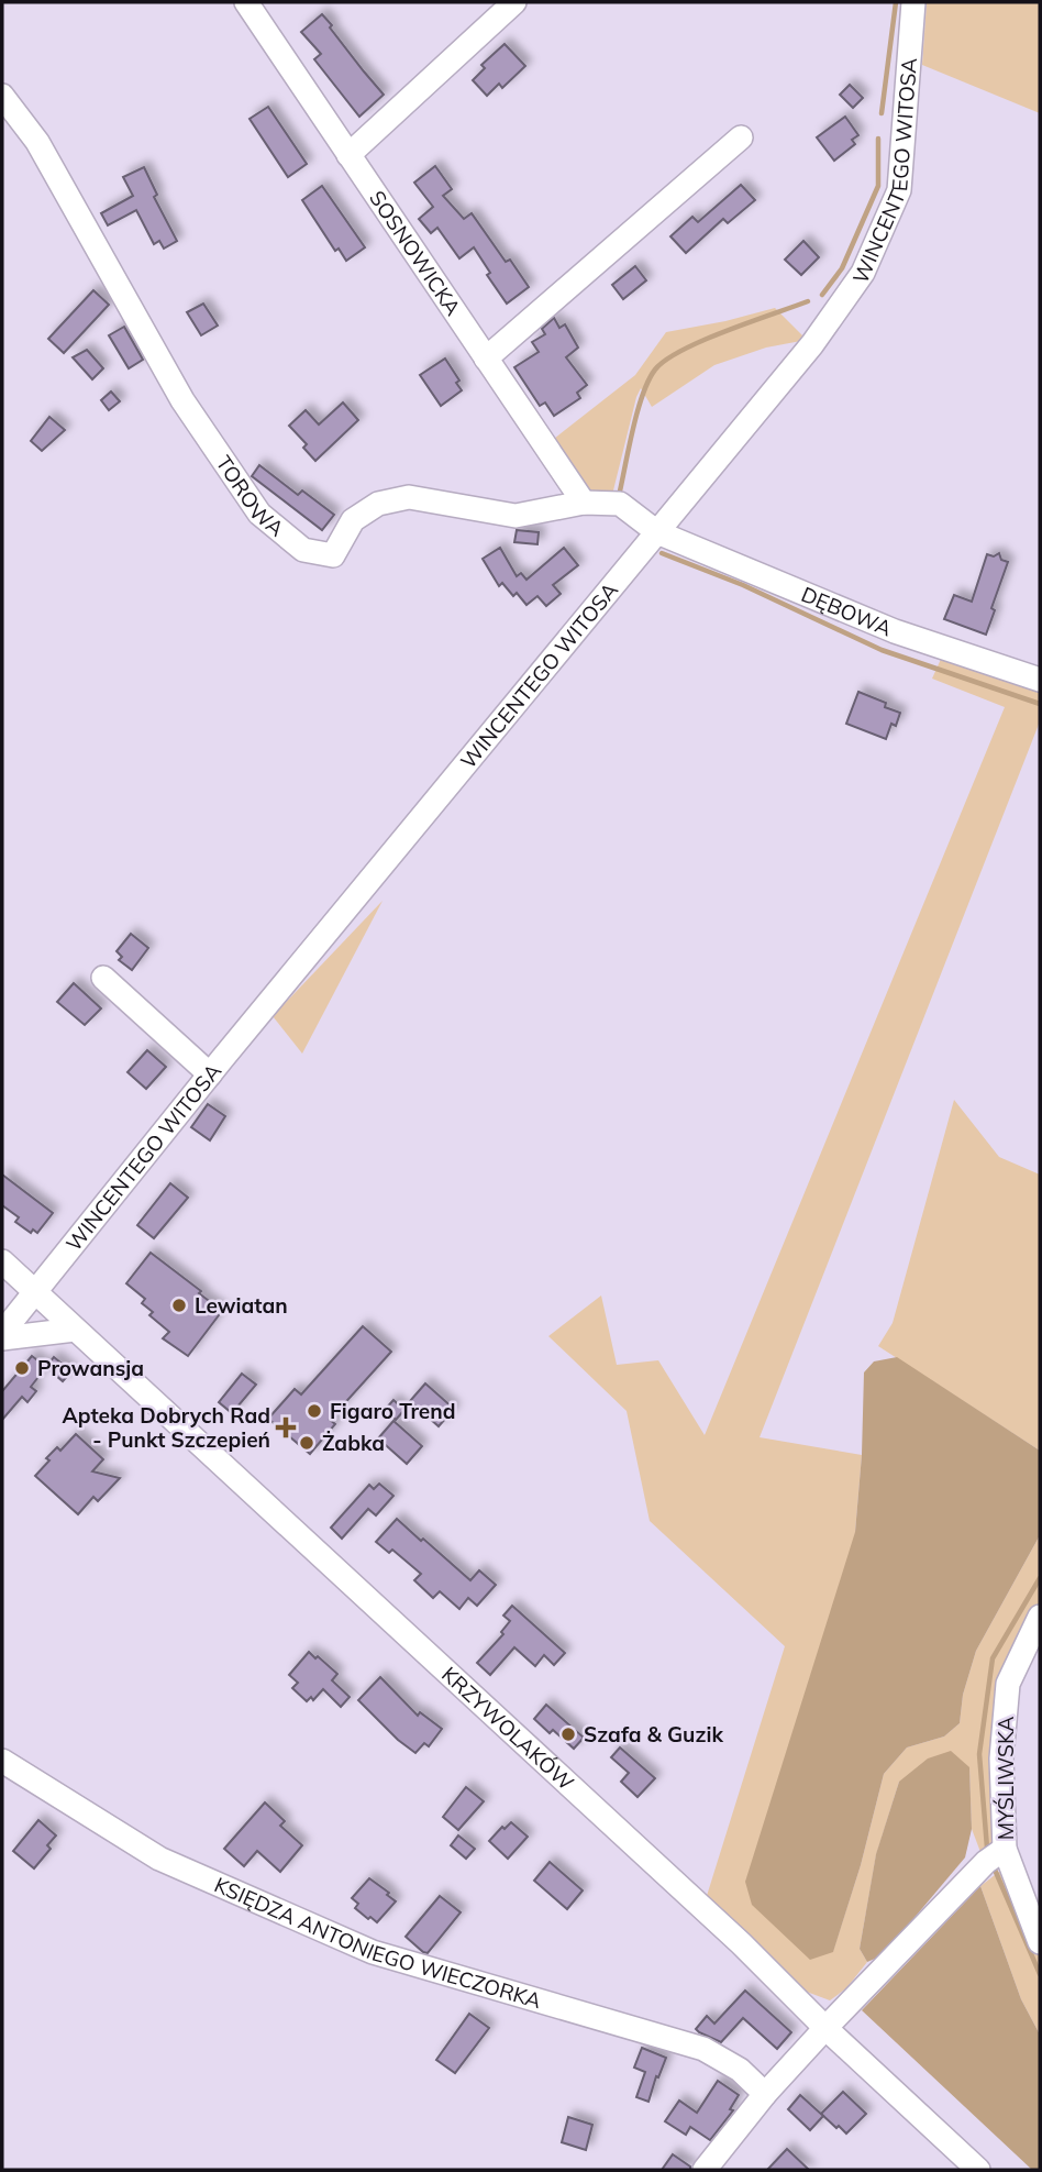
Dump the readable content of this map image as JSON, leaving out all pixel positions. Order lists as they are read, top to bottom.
{
  "streets": {
    "street": [
      "WINCENTEGO WITOSA",
      "SOSNOWICKA",
      "TOROWA",
      "DĘBOWA",
      "KRZYWOLAKÓW",
      "MYŚLIWSKA",
      "KSIĘDZA ANTONIEGO WIECZORKA"
    ]
  },
  "crossings": [
    ["WINCENTEGO WITOSA", "TOROWA"],
    ["WINCENTEGO WITOSA", "DĘBOWA"],
    ["WINCENTEGO WITOSA", "KRZYWOLAKÓW"],
    ["SOSNOWICKA", "TOROWA"],
    ["TOROWA", "DĘBOWA"]
  ],
  "places": {
    "other": [
      "Lewiatan",
      "Prowansja",
      "Figaro Trend",
      "Żabka",
      "Szafa & Guzik"
    ],
    "health": ["Apteka Dobrych Rad - Punkt Szczepień"]
  }
}
